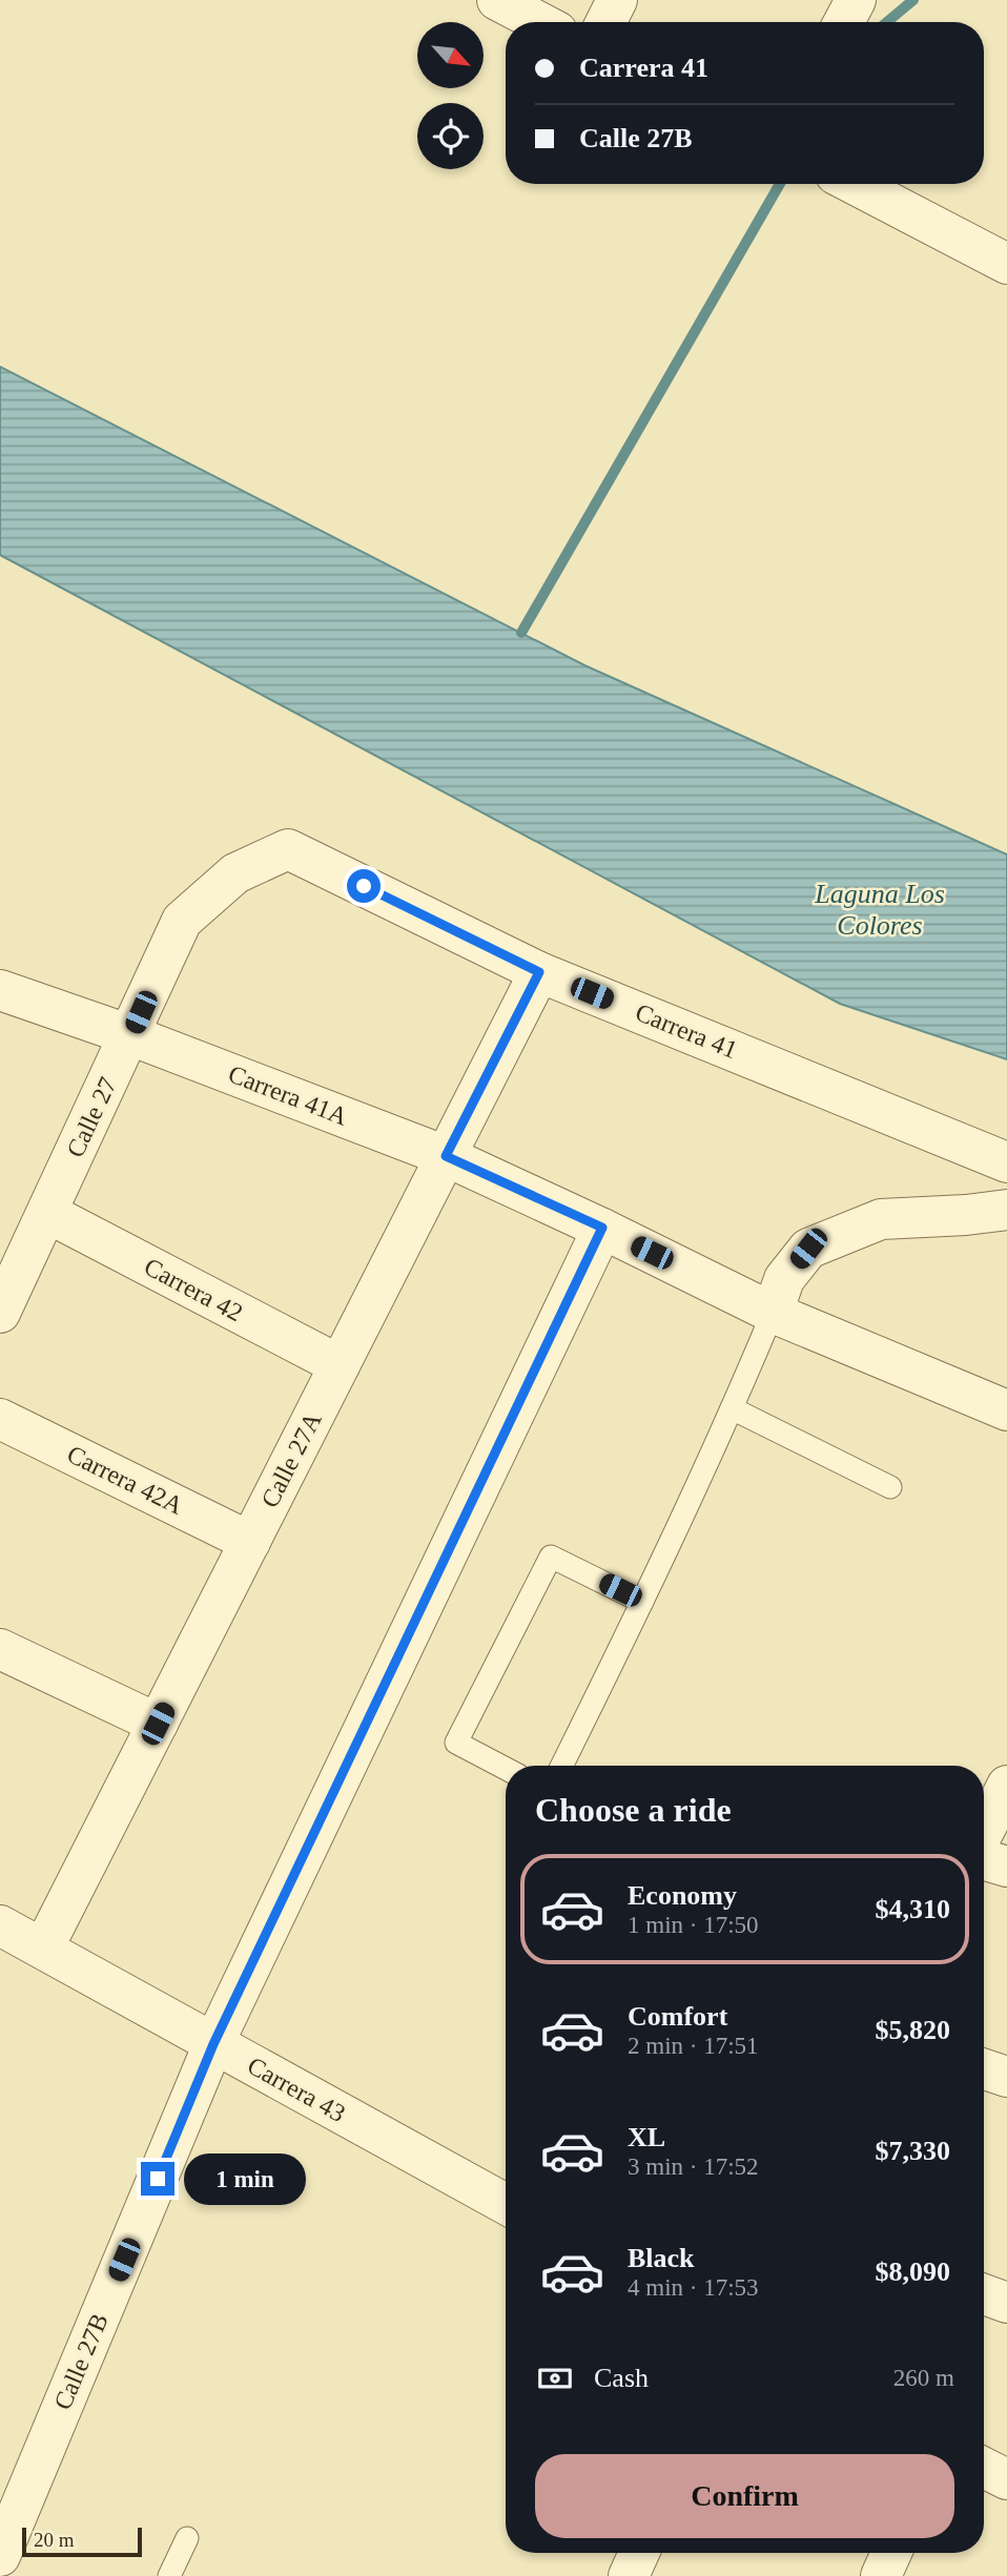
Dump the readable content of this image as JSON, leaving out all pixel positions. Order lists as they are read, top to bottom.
{
  "streets": {
    "street": [
      "Carrera 41",
      "Carrera 41A",
      "Calle 27",
      "Carrera 42",
      "Calle 27A",
      "Carrera 42A",
      "Carrera 43",
      "Calle 27B"
    ]
  },
  "crossings": [
    ["Carrera 41", "Calle 27"],
    ["Carrera 41", "Calle 27A"],
    ["Carrera 41A", "Calle 27"],
    ["Carrera 41A", "Calle 27A"],
    ["Carrera 41A", "Calle 27B"],
    ["Calle 27", "Carrera 42"],
    ["Carrera 42", "Calle 27A"],
    ["Calle 27A", "Carrera 42A"],
    ["Calle 27A", "Carrera 43"],
    ["Carrera 43", "Calle 27B"]
  ],
  "water": ["Laguna Los Colores"],
  "scale_bar": "20 m",
  "north": "bottom right",
  "page": {
    "banner": ["Carrera 41", "Calle 27B"],
    "heading": "Choose a ride",
    "list": [
      {
        "name": "Economy",
        "note": "1 min · 17:50",
        "value": "$4,310"
      },
      {
        "name": "Comfort",
        "note": "2 min · 17:51",
        "value": "$5,820"
      },
      {
        "name": "XL",
        "note": "3 min · 17:52",
        "value": "$7,330"
      },
      {
        "name": "Black",
        "note": "4 min · 17:53",
        "value": "$8,090"
      }
    ],
    "bubble": "1 min",
    "pay": ["Cash", "260 m"],
    "buttons": "Confirm",
    "scale": "20 m"
  }
}
